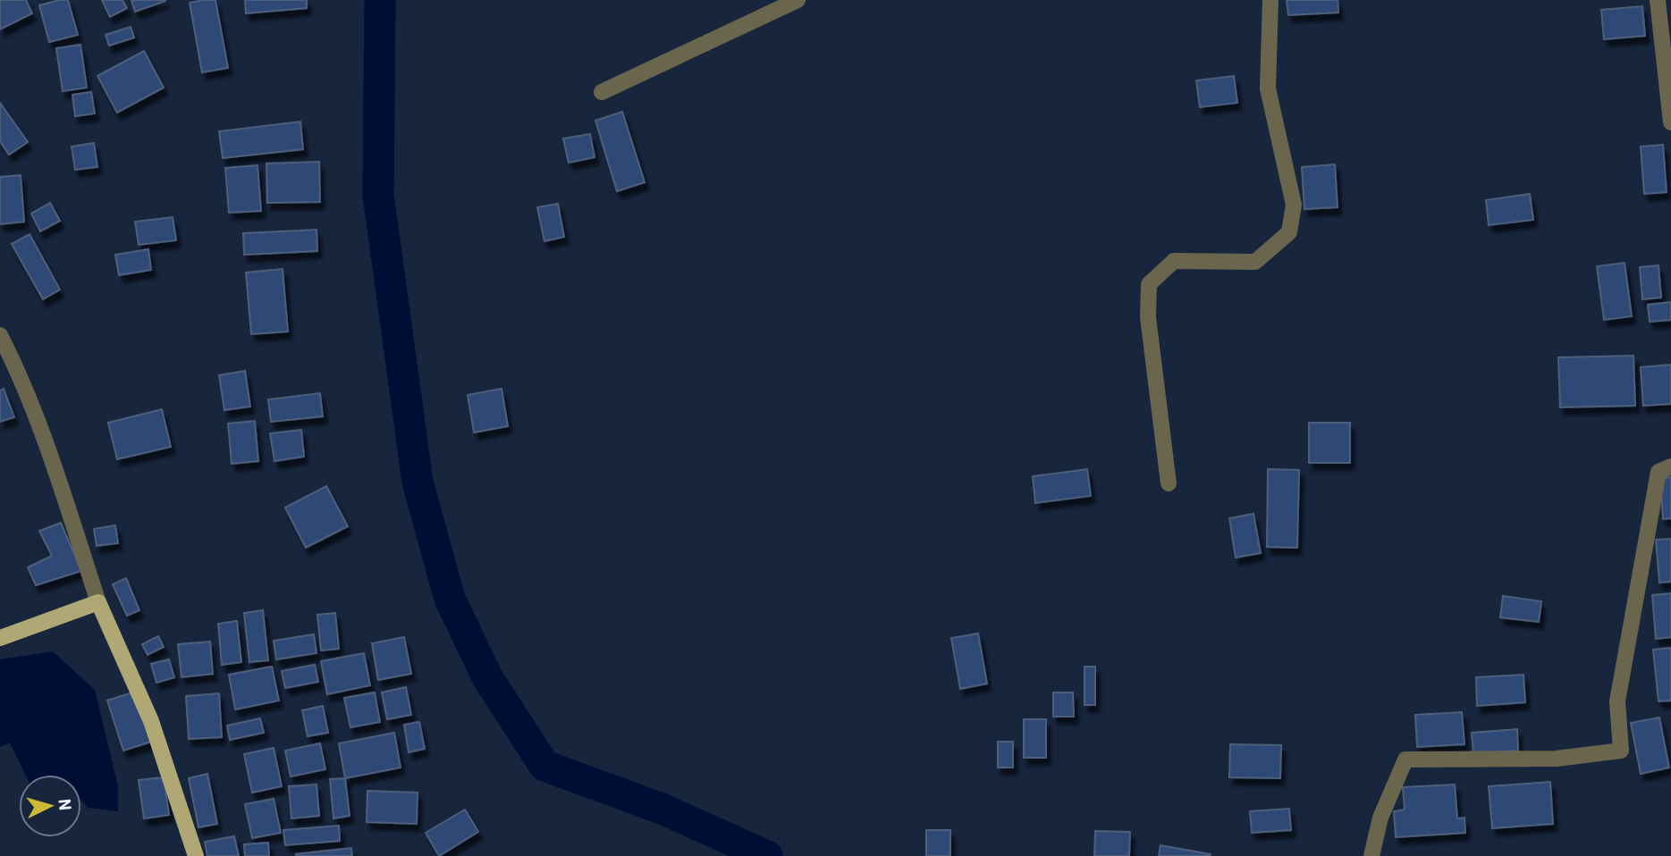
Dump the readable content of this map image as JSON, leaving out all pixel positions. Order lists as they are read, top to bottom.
{
  "north": "right"
}
